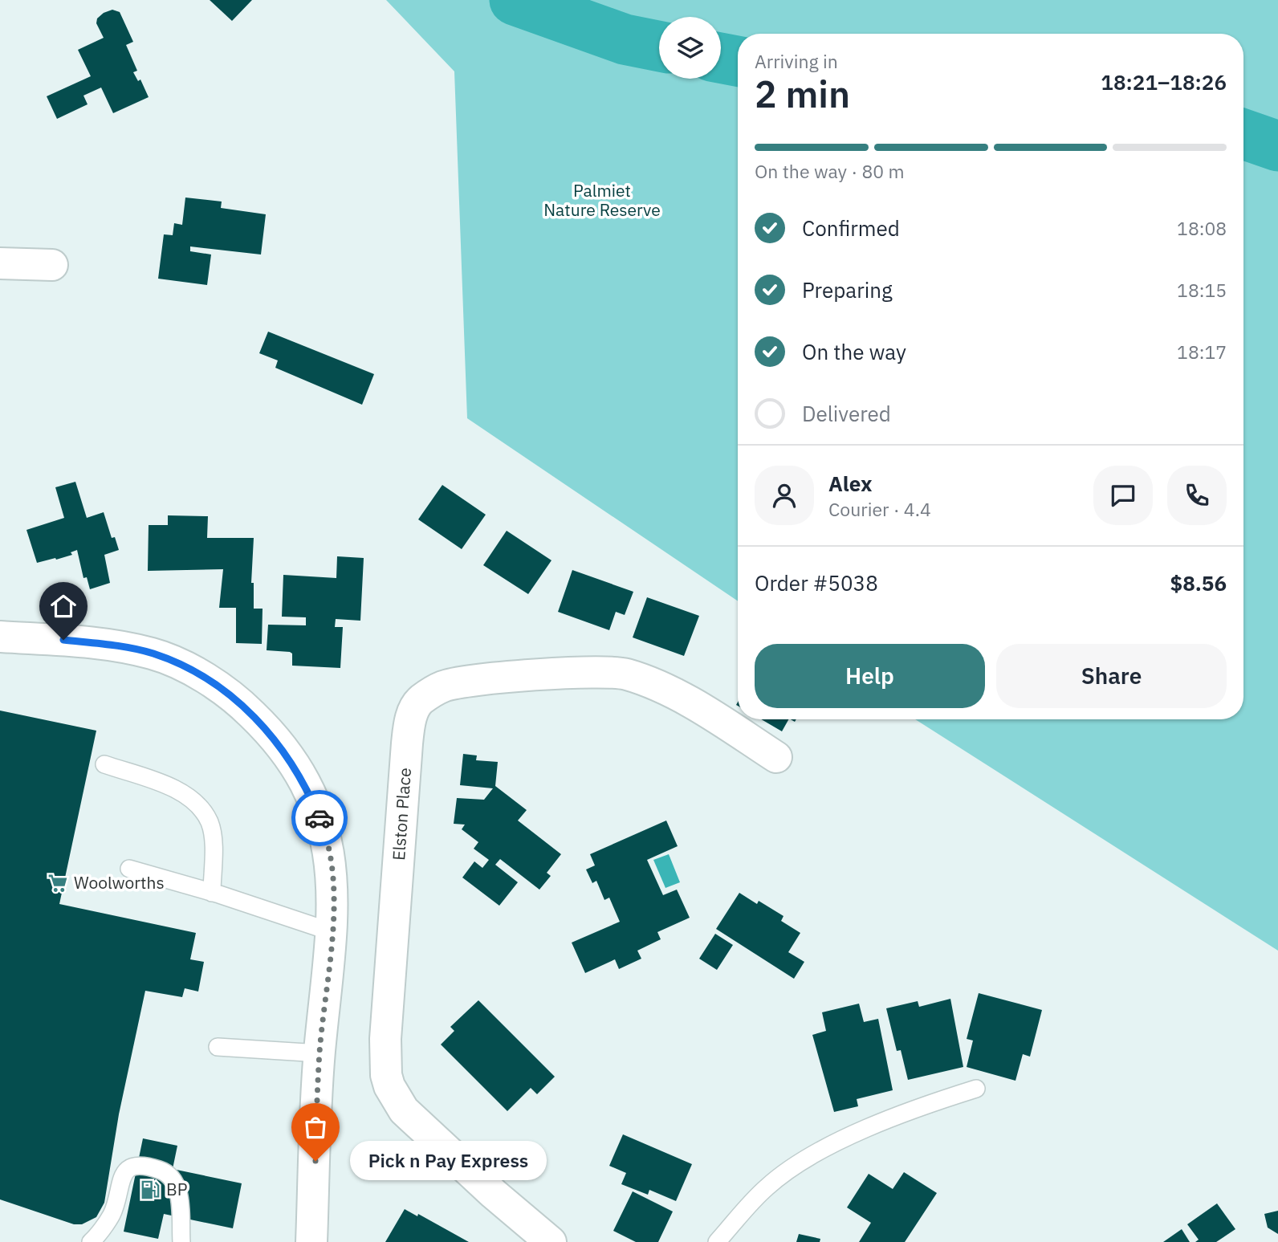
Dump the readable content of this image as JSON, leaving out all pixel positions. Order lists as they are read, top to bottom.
{
  "streets": {
    "street": ["Elston Place"]
  },
  "parks": ["Palmiet Nature Reserve"],
  "places": {
    "supermarket": ["Woolworths"],
    "other": ["Pick n Pay Express"],
    "fuel station": ["BP"]
  },
  "page": {
    "heading": ["2 min", "Arriving in", "18:21–18:26"],
    "panel": [
      "Alex",
      "Courier · 4.4",
      "Order #5038",
      "$8.56"
    ],
    "bar": "On the way · 80 m",
    "list": [
      ["Confirmed", "18:08"],
      ["Preparing", "18:15"],
      ["On the way", "18:17"],
      "Delivered"
    ],
    "buttons": ["Help", "Share"],
    "bubble": "Pick n Pay Express"
  }
}
